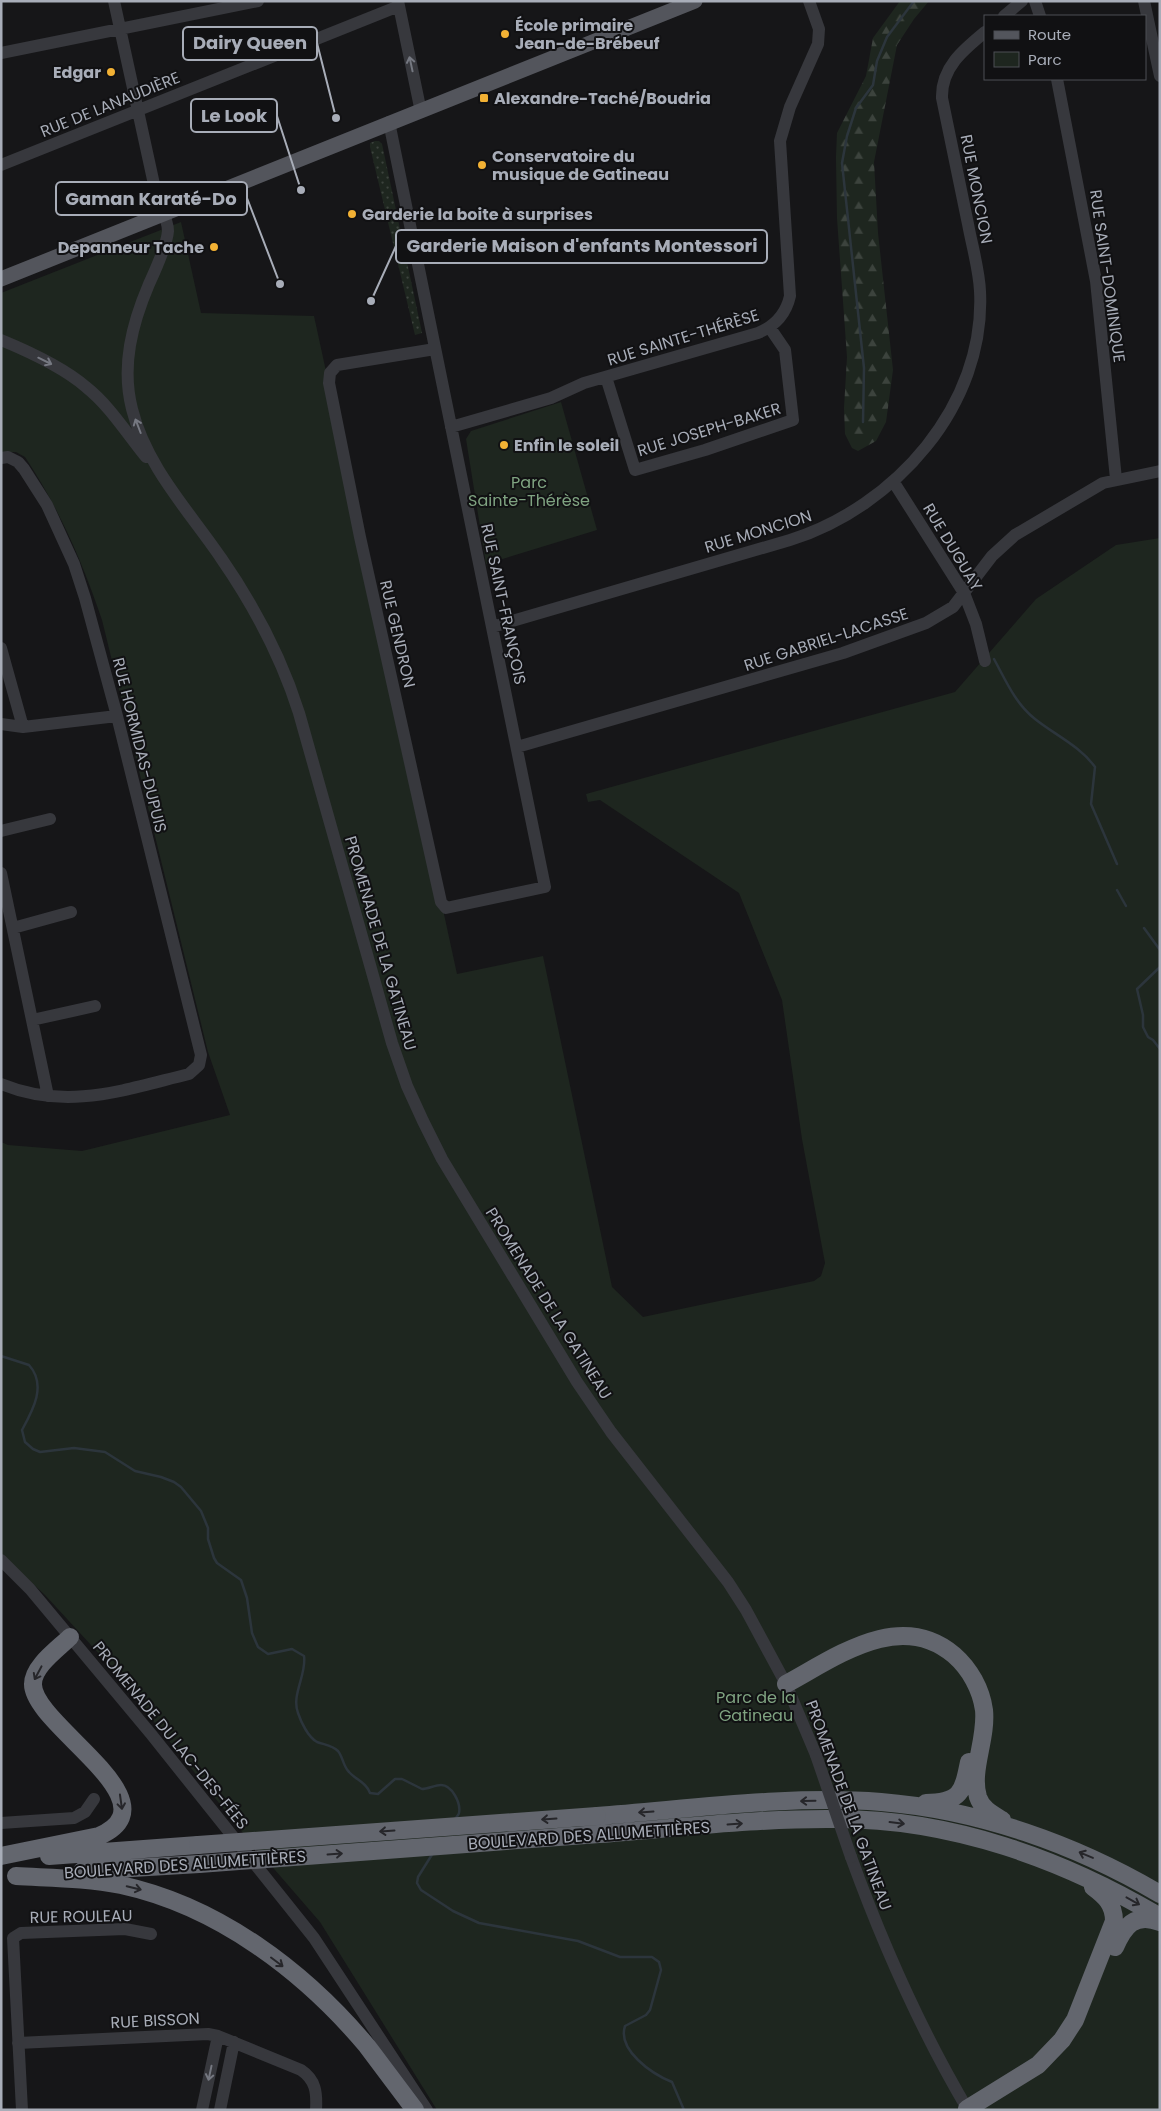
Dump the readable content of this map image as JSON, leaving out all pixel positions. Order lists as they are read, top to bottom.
{
  "streets": {
    "highway": ["BOULEVARD DES ALLUMETTIÈRES"],
    "street": [
      "RUE DE LANAUDIÈRE",
      "RUE MONCION",
      "RUE SAINT-DOMINIQUE",
      "RUE SAINTE-THÉRÈSE",
      "RUE JOSEPH-BAKER",
      "RUE DUGUAY",
      "RUE SAINT-FRANÇOIS",
      "RUE GENDRON",
      "RUE GABRIEL-LACASSE",
      "RUE HORMIDAS-DUPUIS",
      "PROMENADE DE LA GATINEAU",
      "PROMENADE DU LAC-DES-FÉES",
      "RUE ROULEAU",
      "RUE BISSON"
    ]
  },
  "crossings": [
    ["RUE DE LANAUDIÈRE", "PROMENADE DE LA GATINEAU"],
    ["RUE MONCION", "RUE DUGUAY"],
    ["RUE MONCION", "RUE SAINT-FRANÇOIS"],
    ["RUE SAINT-DOMINIQUE", "RUE GABRIEL-LACASSE"],
    ["RUE SAINTE-THÉRÈSE", "RUE JOSEPH-BAKER"],
    ["RUE SAINTE-THÉRÈSE", "RUE SAINT-FRANÇOIS"],
    ["RUE DUGUAY", "RUE GABRIEL-LACASSE"],
    ["RUE SAINT-FRANÇOIS", "RUE GENDRON"],
    ["RUE SAINT-FRANÇOIS", "RUE GABRIEL-LACASSE"],
    ["RUE ROULEAU", "RUE BISSON"]
  ],
  "parks": ["Parc Sainte-Thérèse", "Parc de la Gatineau"],
  "places": {
    "other": [
      "École primaire Jean-de-Brébeuf",
      "Edgar",
      "Dairy Queen",
      "Conservatoire du musique de Gatineau",
      "Le Look",
      "Garderie la boite à surprises",
      "Depanneur Tache",
      "Gaman Karaté-Do",
      "Garderie Maison d'enfants Montessori",
      "Enfin le soleil"
    ],
    "transit": ["Alexandre-Taché/Boudria"]
  },
  "legend": ["Route", "Parc"]
}
